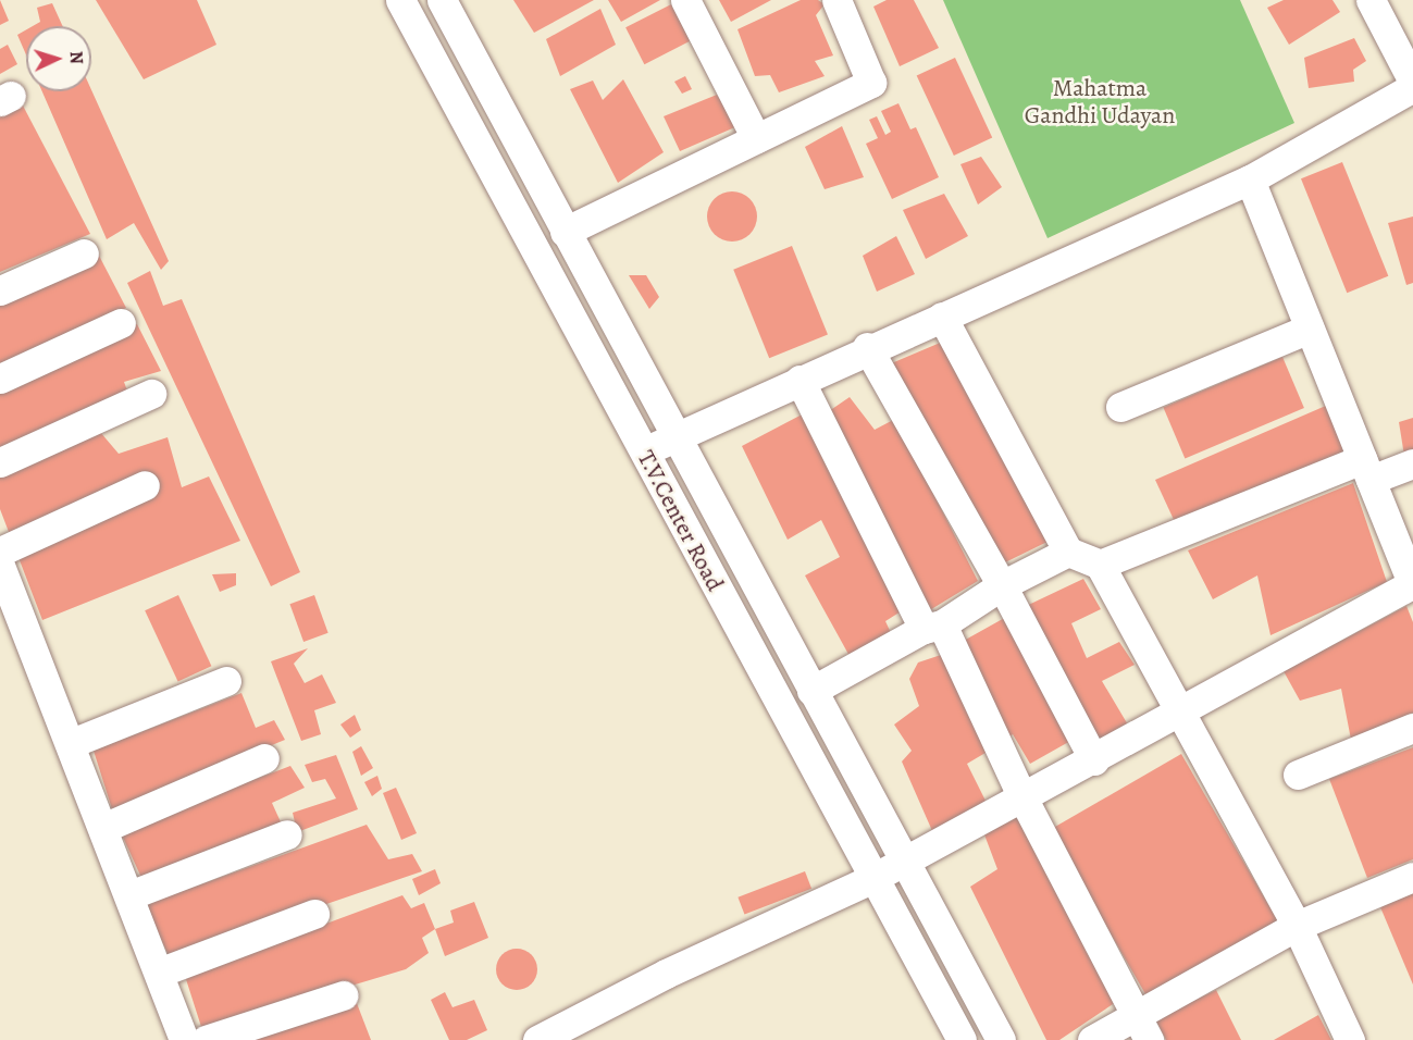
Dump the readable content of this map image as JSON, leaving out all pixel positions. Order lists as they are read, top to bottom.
{
  "streets": {
    "street": ["T.V.Center Road"]
  },
  "parks": ["Mahatma Gandhi Udayan"],
  "north": "right"
}
